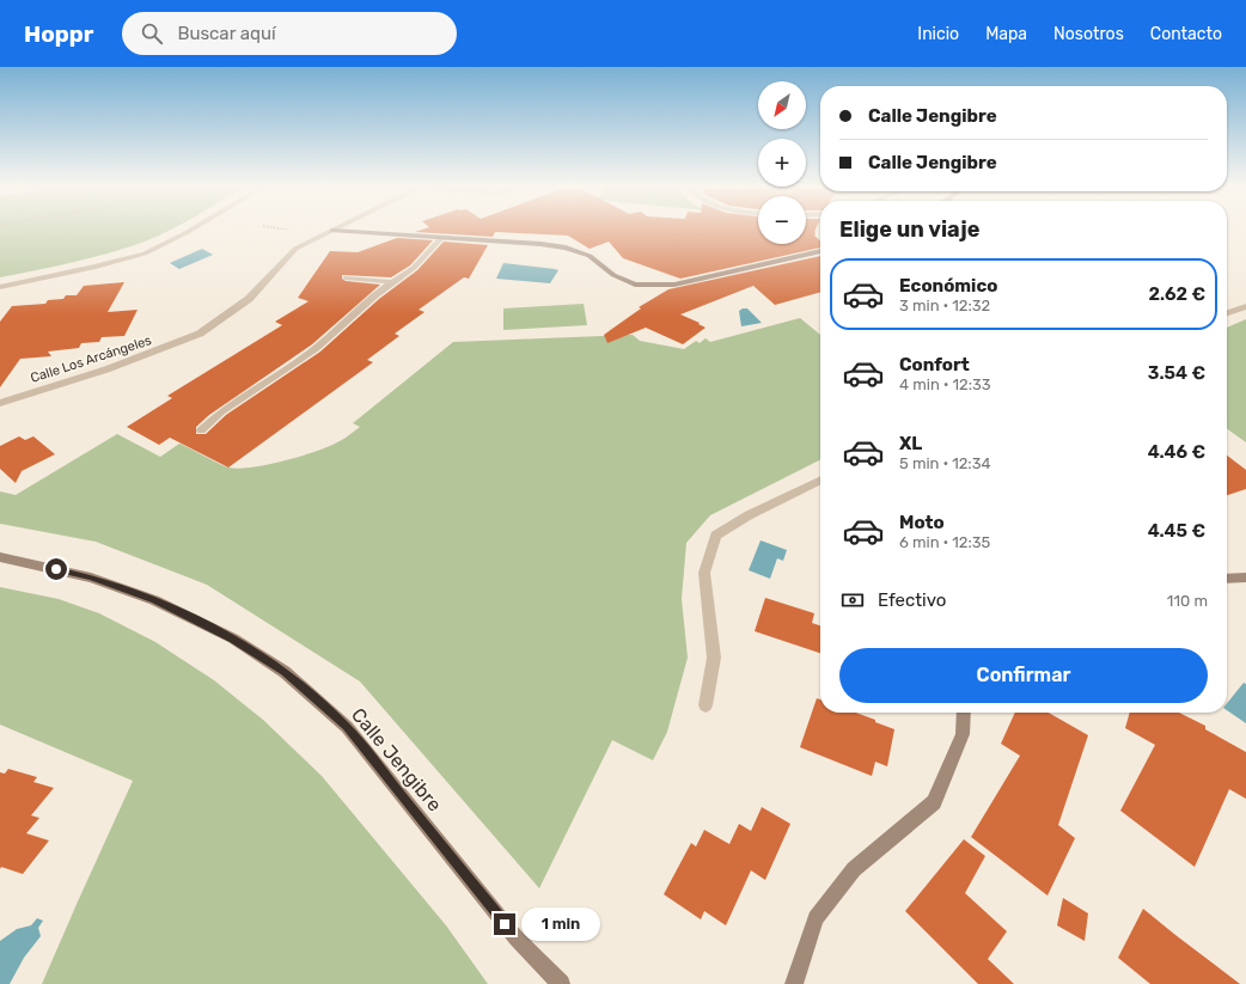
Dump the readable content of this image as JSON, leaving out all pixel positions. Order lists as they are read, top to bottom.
{
  "streets": {
    "main road": ["Calle Los Arcángeles", "Calle Jengibre"]
  },
  "north": "bottom left",
  "page": {
    "header": "Hoppr",
    "search": "Buscar aquí",
    "nav": [
      "Inicio",
      "Mapa",
      "Nosotros",
      "Contacto"
    ],
    "map_buttons": ["+", "−"],
    "banner": ["Calle Jengibre", "Calle Jengibre"],
    "heading": "Elige un viaje",
    "list": [
      {
        "name": "Económico",
        "note": "3 min · 12:32",
        "value": "2.62 €"
      },
      {
        "name": "Confort",
        "note": "4 min · 12:33",
        "value": "3.54 €"
      },
      {
        "name": "XL",
        "note": "5 min · 12:34",
        "value": "4.46 €"
      },
      {
        "name": "Moto",
        "note": "6 min · 12:35",
        "value": "4.45 €"
      }
    ],
    "pay": ["Efectivo", "110 m"],
    "buttons": "Confirmar",
    "bubble": "1 min"
  }
}
